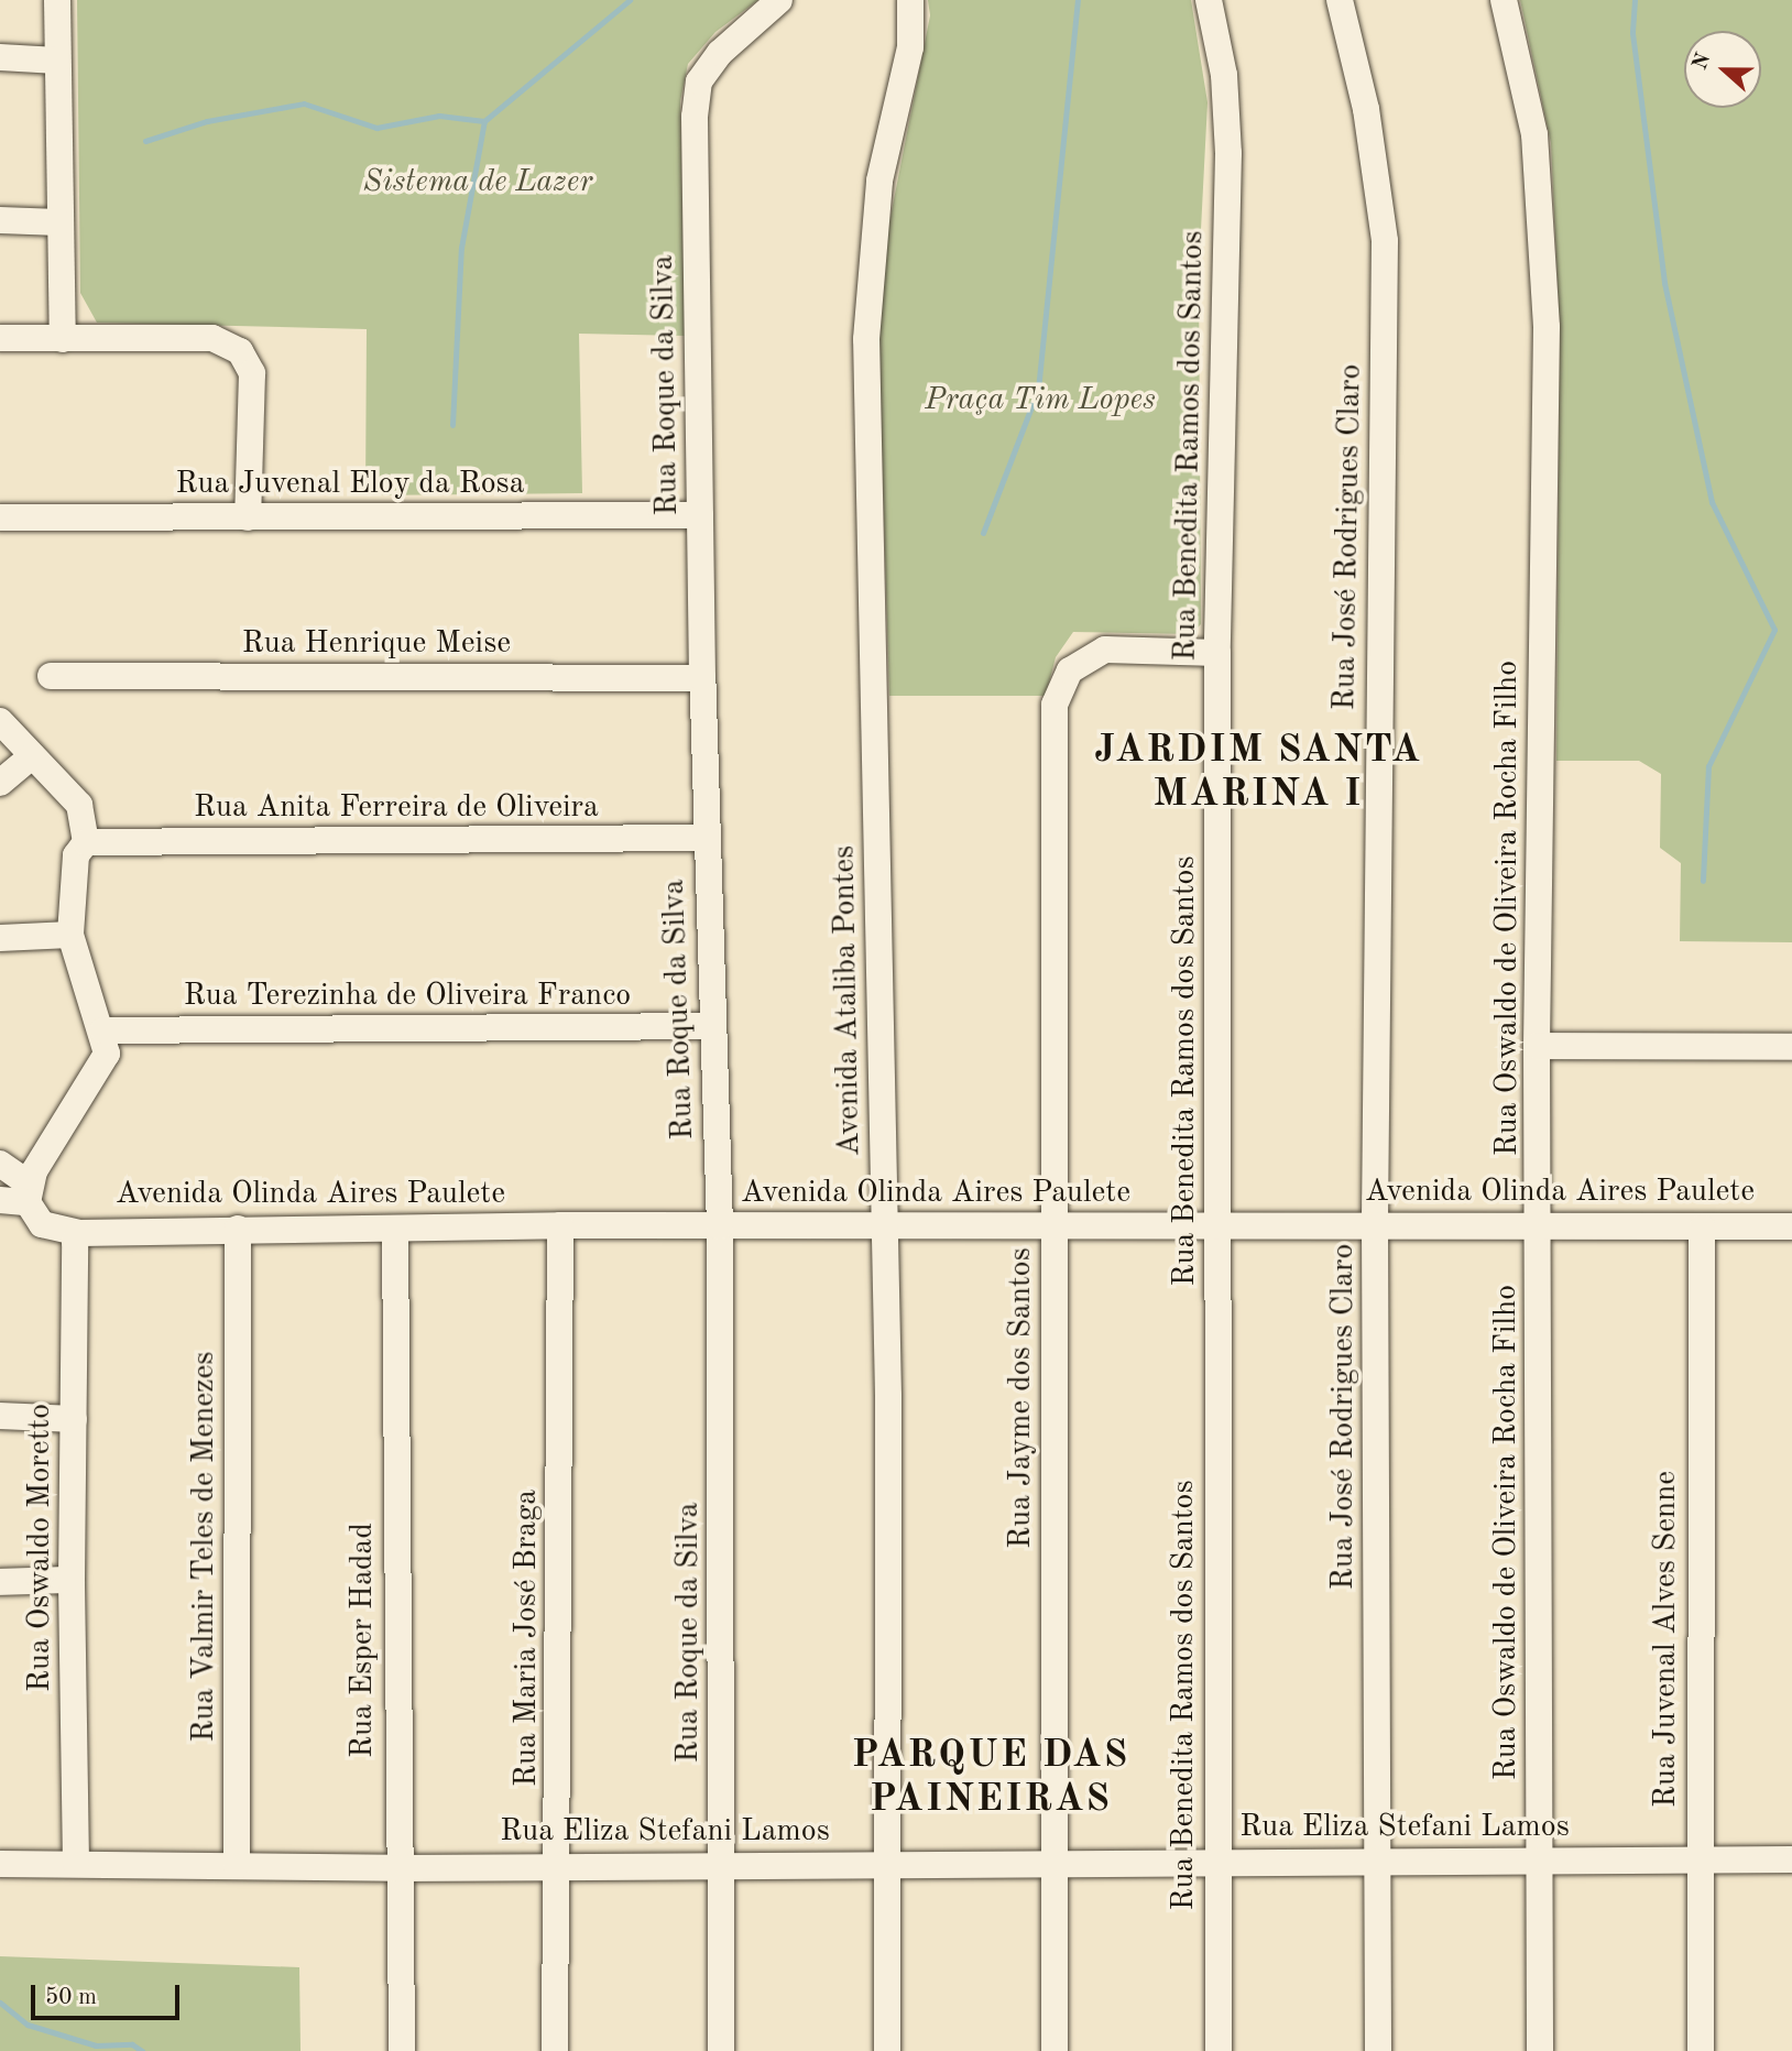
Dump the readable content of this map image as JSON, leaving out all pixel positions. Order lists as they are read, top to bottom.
{
  "streets": {
    "street": [
      "Rua Roque da Silva",
      "Rua Benedita Ramos dos Santos",
      "Rua Juvenal Eloy da Rosa",
      "Rua José Rodrigues Claro",
      "Rua Henrique Meise",
      "Rua Anita Ferreira de Oliveira",
      "Rua Oswaldo de Oliveira Rocha Filho",
      "Rua Terezinha de Oliveira Franco",
      "Avenida Ataliba Pontes",
      "Avenida Olinda Aires Paulete",
      "Rua Jayme dos Santos",
      "Rua Valmir Teles de Menezes",
      "Rua Oswaldo Moretto",
      "Rua Maria José Braga",
      "Rua Juvenal Alves Senne",
      "Rua Esper Hadad",
      "Rua Eliza Stefani Lamos"
    ]
  },
  "crossings": [
    ["Rua Roque da Silva", "Rua Juvenal Eloy da Rosa"],
    ["Rua Roque da Silva", "Rua Henrique Meise"],
    ["Rua Roque da Silva", "Rua Anita Ferreira de Oliveira"],
    ["Rua Roque da Silva", "Rua Terezinha de Oliveira Franco"],
    ["Rua Roque da Silva", "Avenida Olinda Aires Paulete"],
    ["Rua Roque da Silva", "Rua Eliza Stefani Lamos"],
    ["Rua Benedita Ramos dos Santos", "Avenida Olinda Aires Paulete"],
    ["Rua Benedita Ramos dos Santos", "Rua Jayme dos Santos"],
    ["Rua Benedita Ramos dos Santos", "Rua Eliza Stefani Lamos"],
    ["Rua José Rodrigues Claro", "Avenida Olinda Aires Paulete"],
    ["Rua José Rodrigues Claro", "Rua Eliza Stefani Lamos"],
    ["Rua Oswaldo de Oliveira Rocha Filho", "Avenida Olinda Aires Paulete"],
    ["Rua Oswaldo de Oliveira Rocha Filho", "Rua Eliza Stefani Lamos"],
    ["Avenida Ataliba Pontes", "Avenida Olinda Aires Paulete"],
    ["Avenida Ataliba Pontes", "Rua Eliza Stefani Lamos"],
    ["Avenida Olinda Aires Paulete", "Rua Jayme dos Santos"],
    ["Avenida Olinda Aires Paulete", "Rua Valmir Teles de Menezes"],
    ["Avenida Olinda Aires Paulete", "Rua Oswaldo Moretto"],
    ["Avenida Olinda Aires Paulete", "Rua Maria José Braga"],
    ["Avenida Olinda Aires Paulete", "Rua Juvenal Alves Senne"],
    ["Avenida Olinda Aires Paulete", "Rua Esper Hadad"],
    ["Rua Jayme dos Santos", "Rua Eliza Stefani Lamos"],
    ["Rua Valmir Teles de Menezes", "Rua Eliza Stefani Lamos"],
    ["Rua Oswaldo Moretto", "Rua Eliza Stefani Lamos"],
    ["Rua Maria José Braga", "Rua Eliza Stefani Lamos"],
    ["Rua Juvenal Alves Senne", "Rua Eliza Stefani Lamos"],
    ["Rua Esper Hadad", "Rua Eliza Stefani Lamos"]
  ],
  "districts": ["JARDIM SANTA MARINA I", "PARQUE DAS PAINEIRAS"],
  "parks": ["Sistema de Lazer", "Praça Tim Lopes"],
  "scale_bar": "50 m",
  "north": "left"
}
